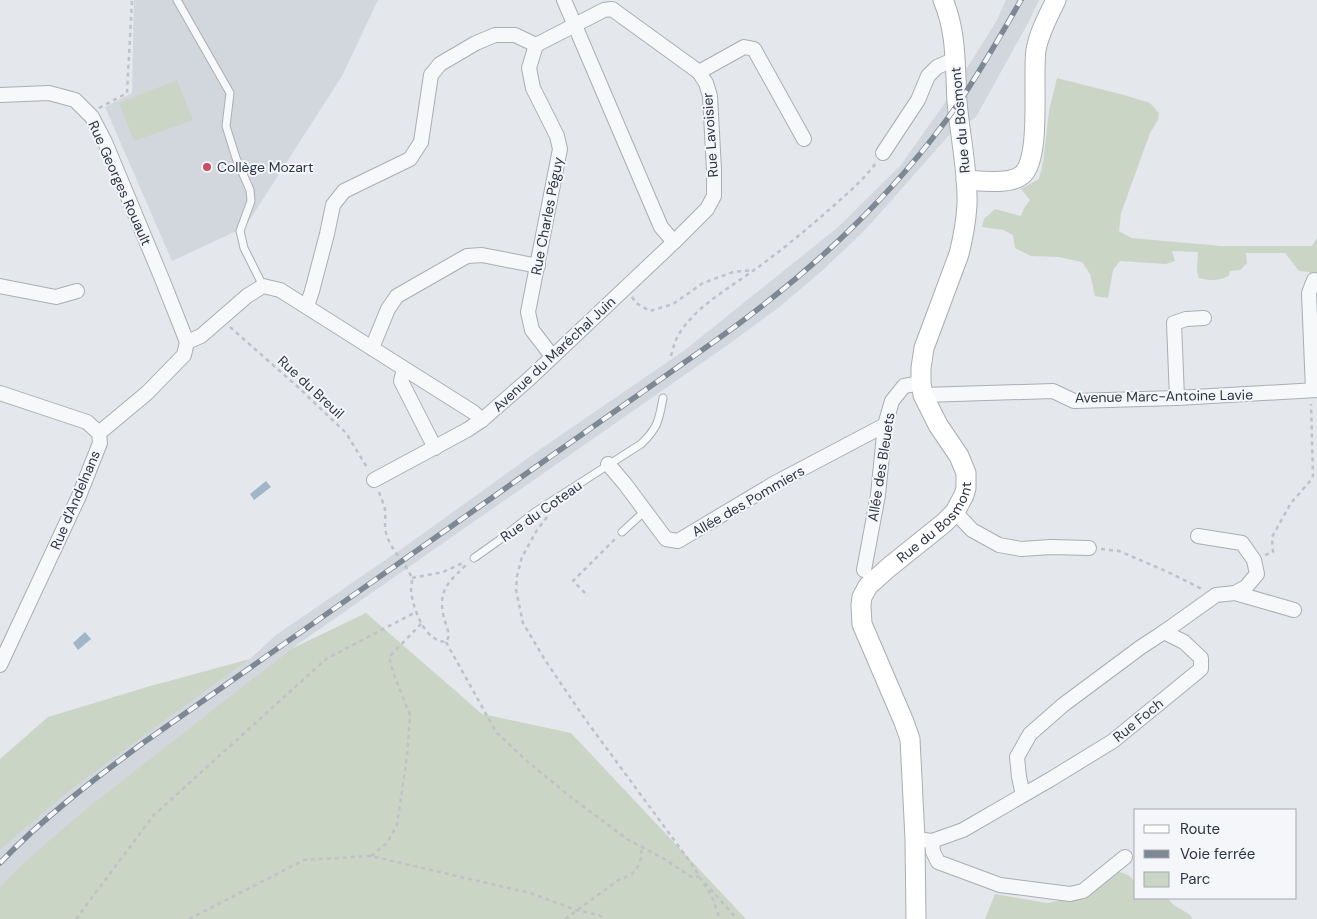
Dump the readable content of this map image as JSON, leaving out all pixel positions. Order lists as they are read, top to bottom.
{
  "streets": {
    "street": [
      "Rue du Bosmont",
      "Rue Lavoisier",
      "Rue Georges Rouault",
      "Rue Charles Péguy",
      "Avenue du Maréchal Juin",
      "Avenue Marc-Antoine Lavie",
      "Allée des Bleuets",
      "Rue d'Andelnans",
      "Allée des Pommiers",
      "Rue Foch"
    ],
    "lane": ["Rue du Coteau"],
    "path": ["Rue du Breuil"]
  },
  "crossings": [
    ["Rue du Bosmont", "Avenue Marc-Antoine Lavie"],
    ["Rue du Bosmont", "Allée des Bleuets"],
    ["Rue du Bosmont", "Rue Foch"],
    ["Rue Lavoisier", "Avenue du Maréchal Juin"],
    ["Rue Charles Péguy", "Avenue du Maréchal Juin"],
    ["Avenue Marc-Antoine Lavie", "Allée des Bleuets"],
    ["Allée des Bleuets", "Allée des Pommiers"],
    ["Allée des Pommiers", "Rue du Coteau"]
  ],
  "places": ["Collège Mozart"],
  "legend": ["Route", "Voie ferrée", "Parc"]
}
